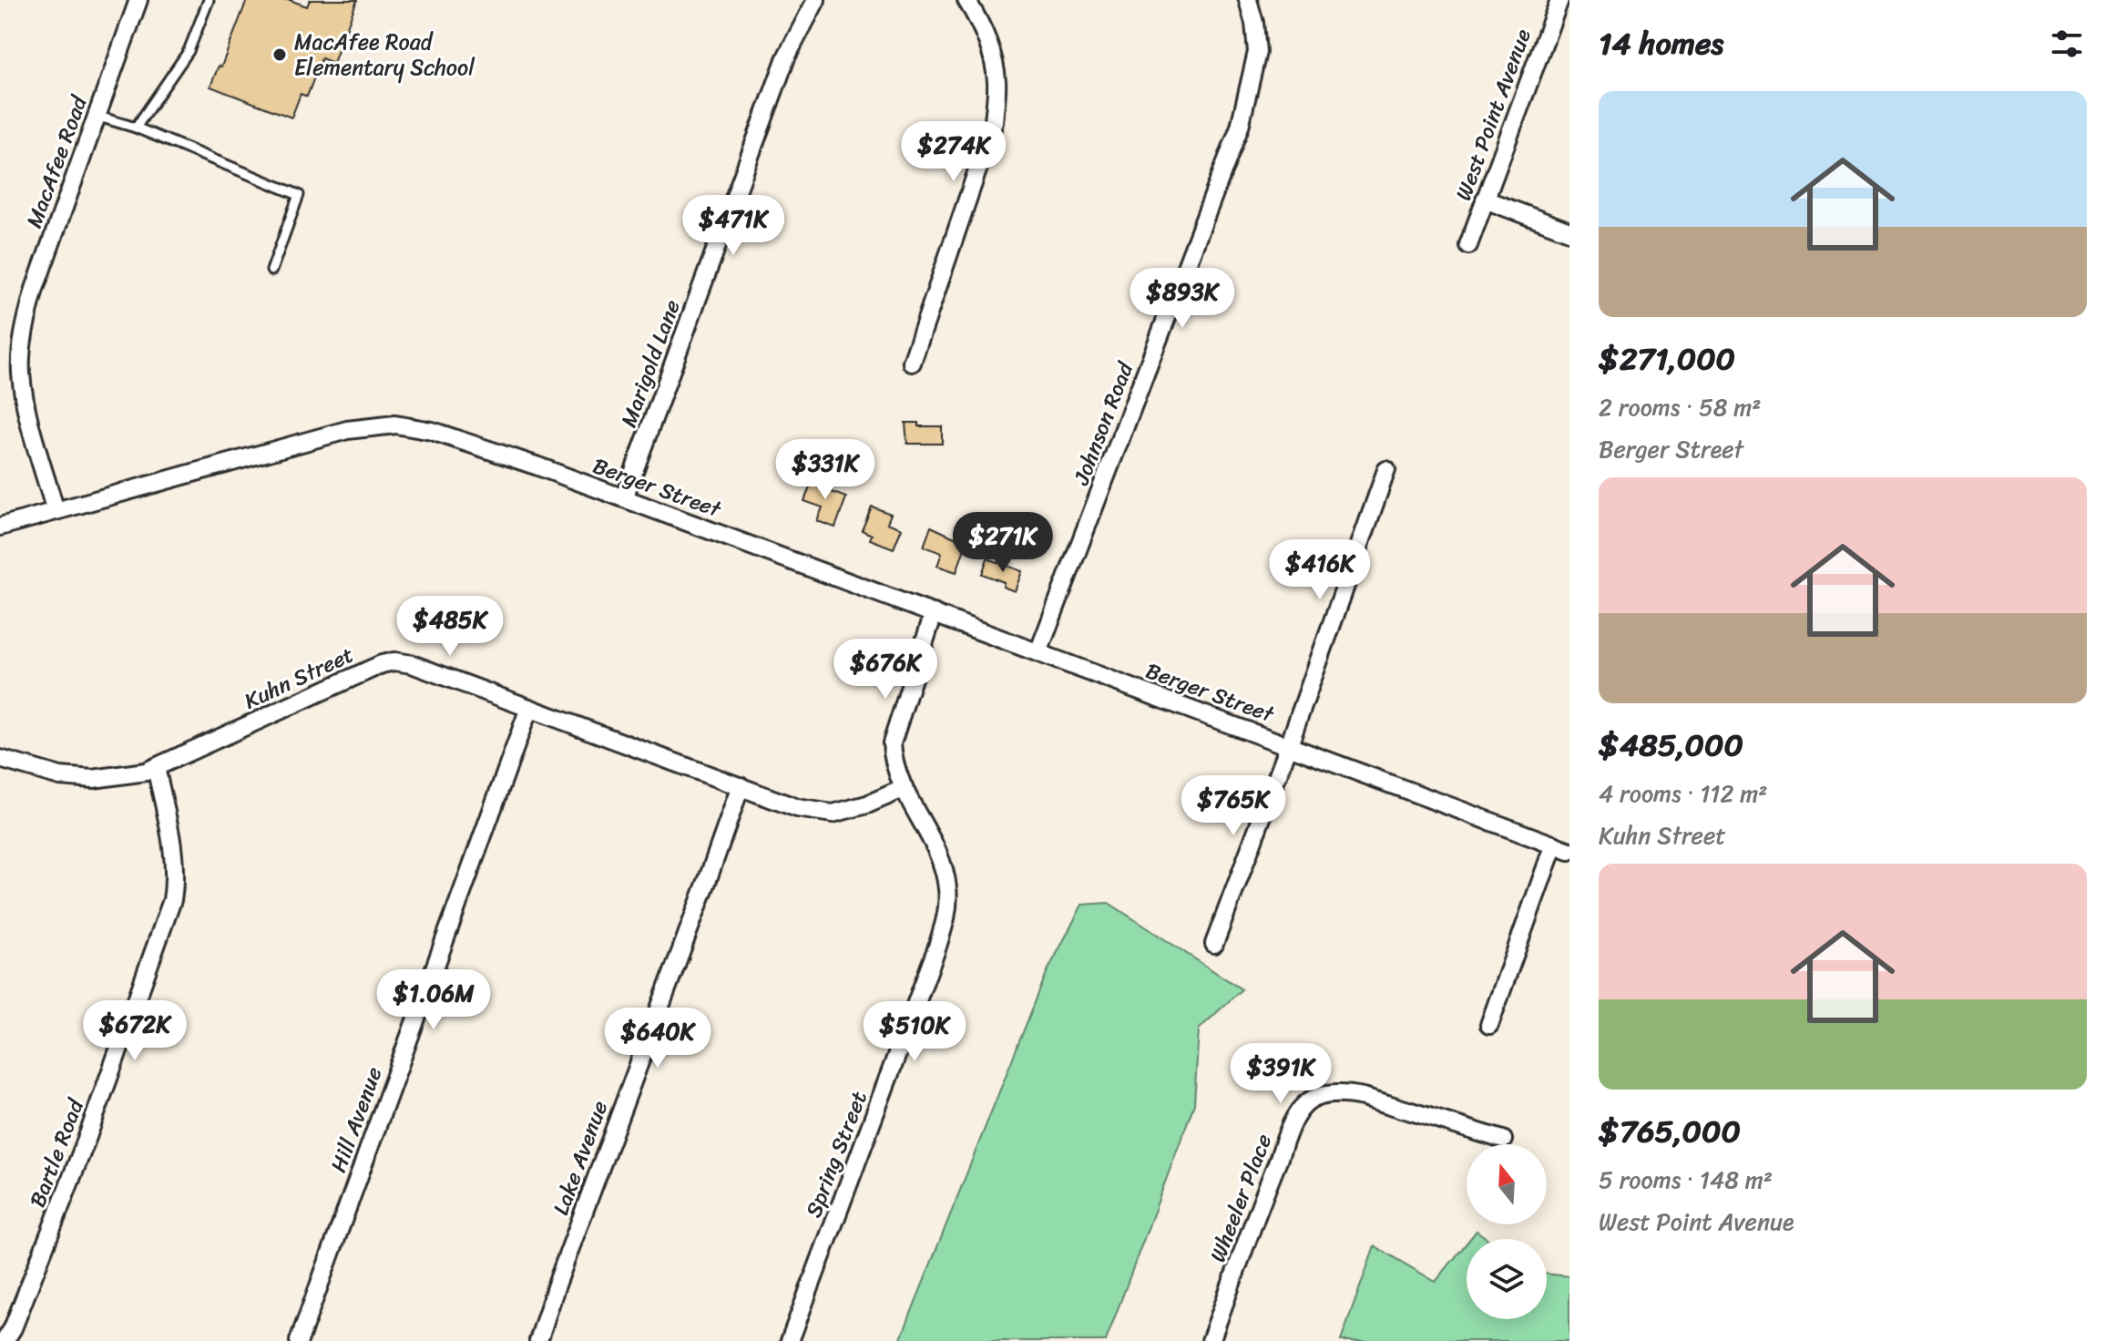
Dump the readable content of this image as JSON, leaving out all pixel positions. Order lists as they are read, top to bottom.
{
  "streets": {
    "street": [
      "West Point Avenue",
      "MacAfee Road",
      "Marigold Lane",
      "Johnson Road",
      "Berger Street",
      "Kuhn Street",
      "Hill Avenue",
      "Bartle Road",
      "Spring Street",
      "Lake Avenue",
      "Wheeler Place"
    ]
  },
  "crossings": [
    ["MacAfee Road", "Berger Street"],
    ["Marigold Lane", "Berger Street"],
    ["Johnson Road", "Berger Street"],
    ["Berger Street", "Spring Street"],
    ["Kuhn Street", "Hill Avenue"],
    ["Kuhn Street", "Bartle Road"],
    ["Kuhn Street", "Spring Street"],
    ["Kuhn Street", "Lake Avenue"]
  ],
  "places": ["MacAfee Road Elementary School"],
  "north": "top",
  "page": {
    "heading": "14 homes",
    "list": [
      {
        "name": "$271,000",
        "note": "2 rooms · 58 m² · Berger Street"
      },
      {
        "name": "$485,000",
        "note": "4 rooms · 112 m² · Kuhn Street"
      },
      {
        "name": "$765,000",
        "note": "5 rooms · 148 m² · West Point Avenue"
      }
    ],
    "price": [
      "$274K",
      "$471K",
      "$893K",
      "$331K",
      "$271K",
      "$416K",
      "$485K",
      "$676K",
      "$765K",
      "$1.06M",
      "$672K",
      "$510K",
      "$640K",
      "$391K"
    ]
  }
}
